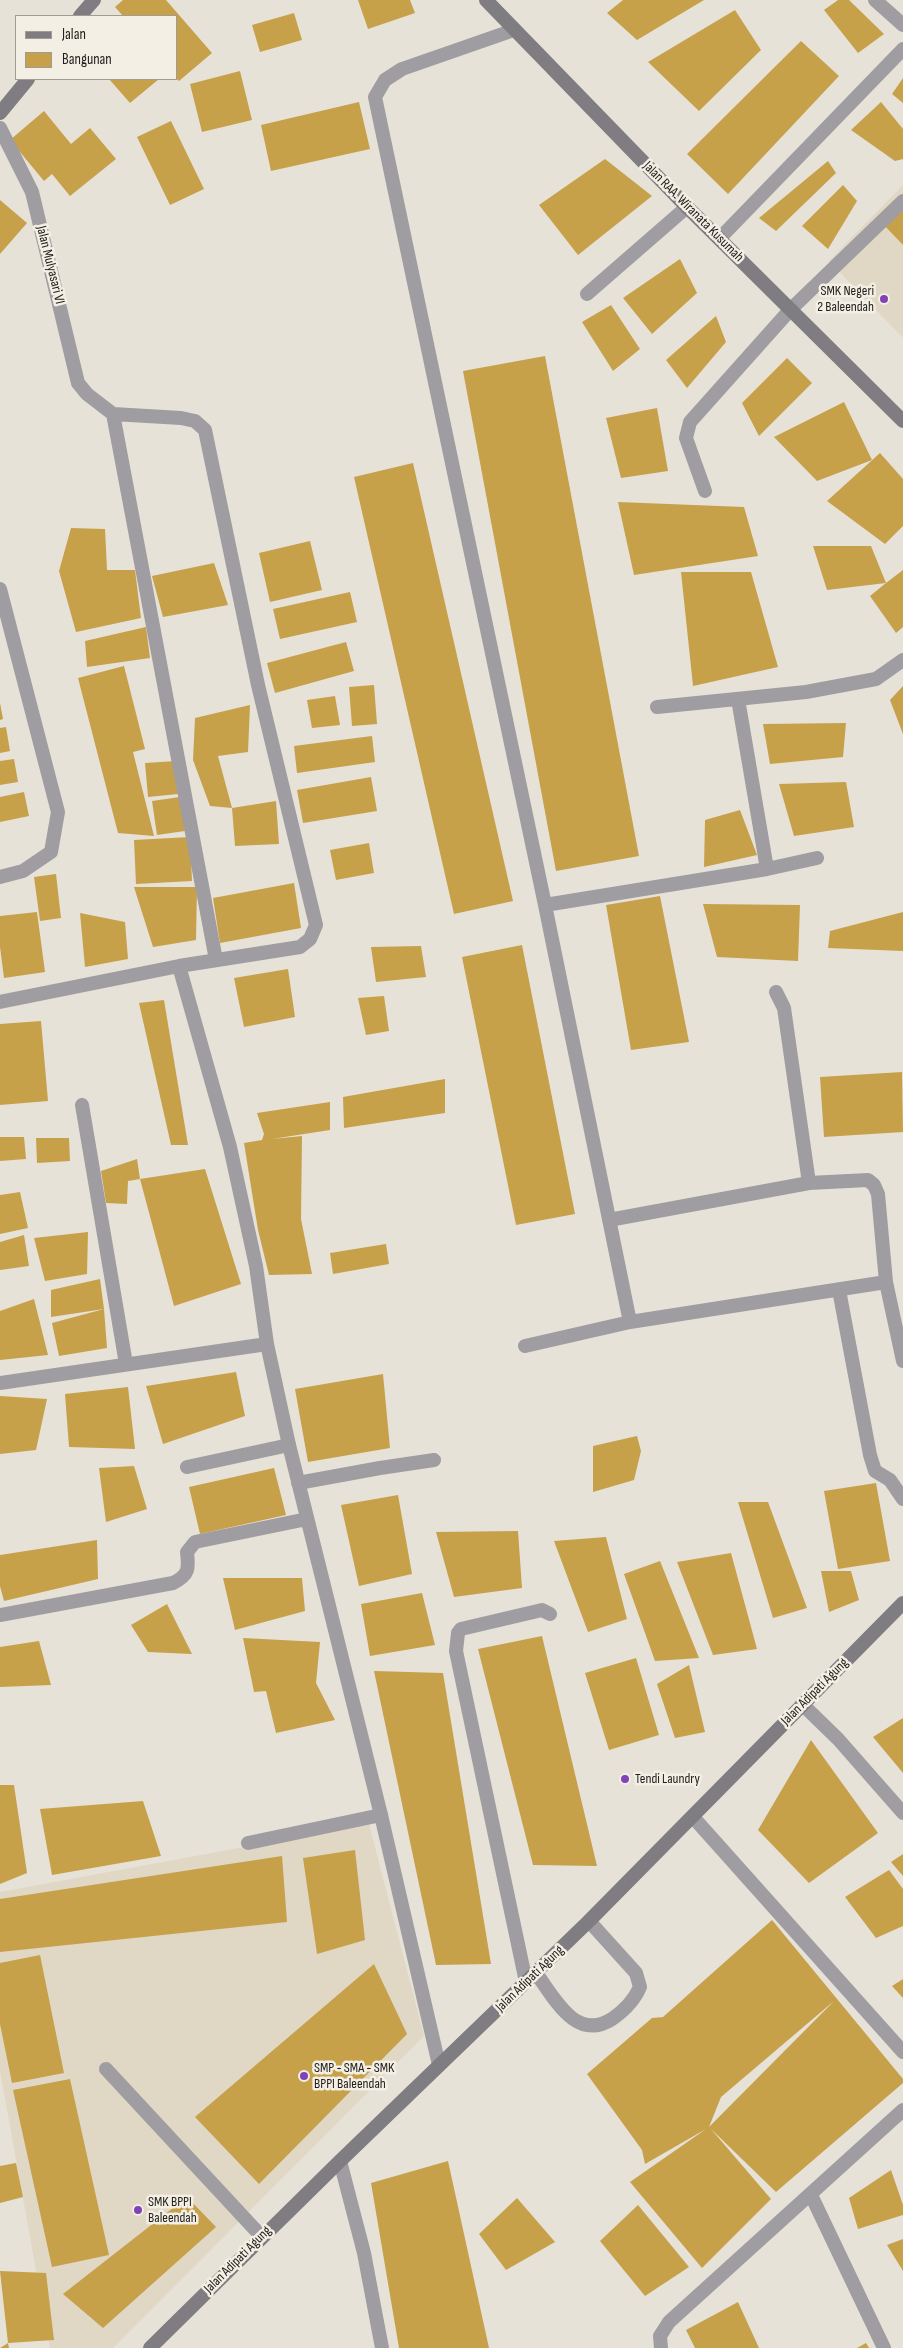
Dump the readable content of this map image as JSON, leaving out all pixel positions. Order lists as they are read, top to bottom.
{
  "streets": {
    "main road": ["Jalan RAA. Wiranata Kusumah", "Jalan Adipati Agung"],
    "street": ["Jalan Mulyasari VI"]
  },
  "places": [
    "SMK Negeri 2 Baleendah",
    "Tendi Laundry",
    "SMP - SMA - SMK BPPI Baleendah",
    "SMK BPPI Baleendah"
  ],
  "legend": ["Jalan", "Bangunan"]
}
